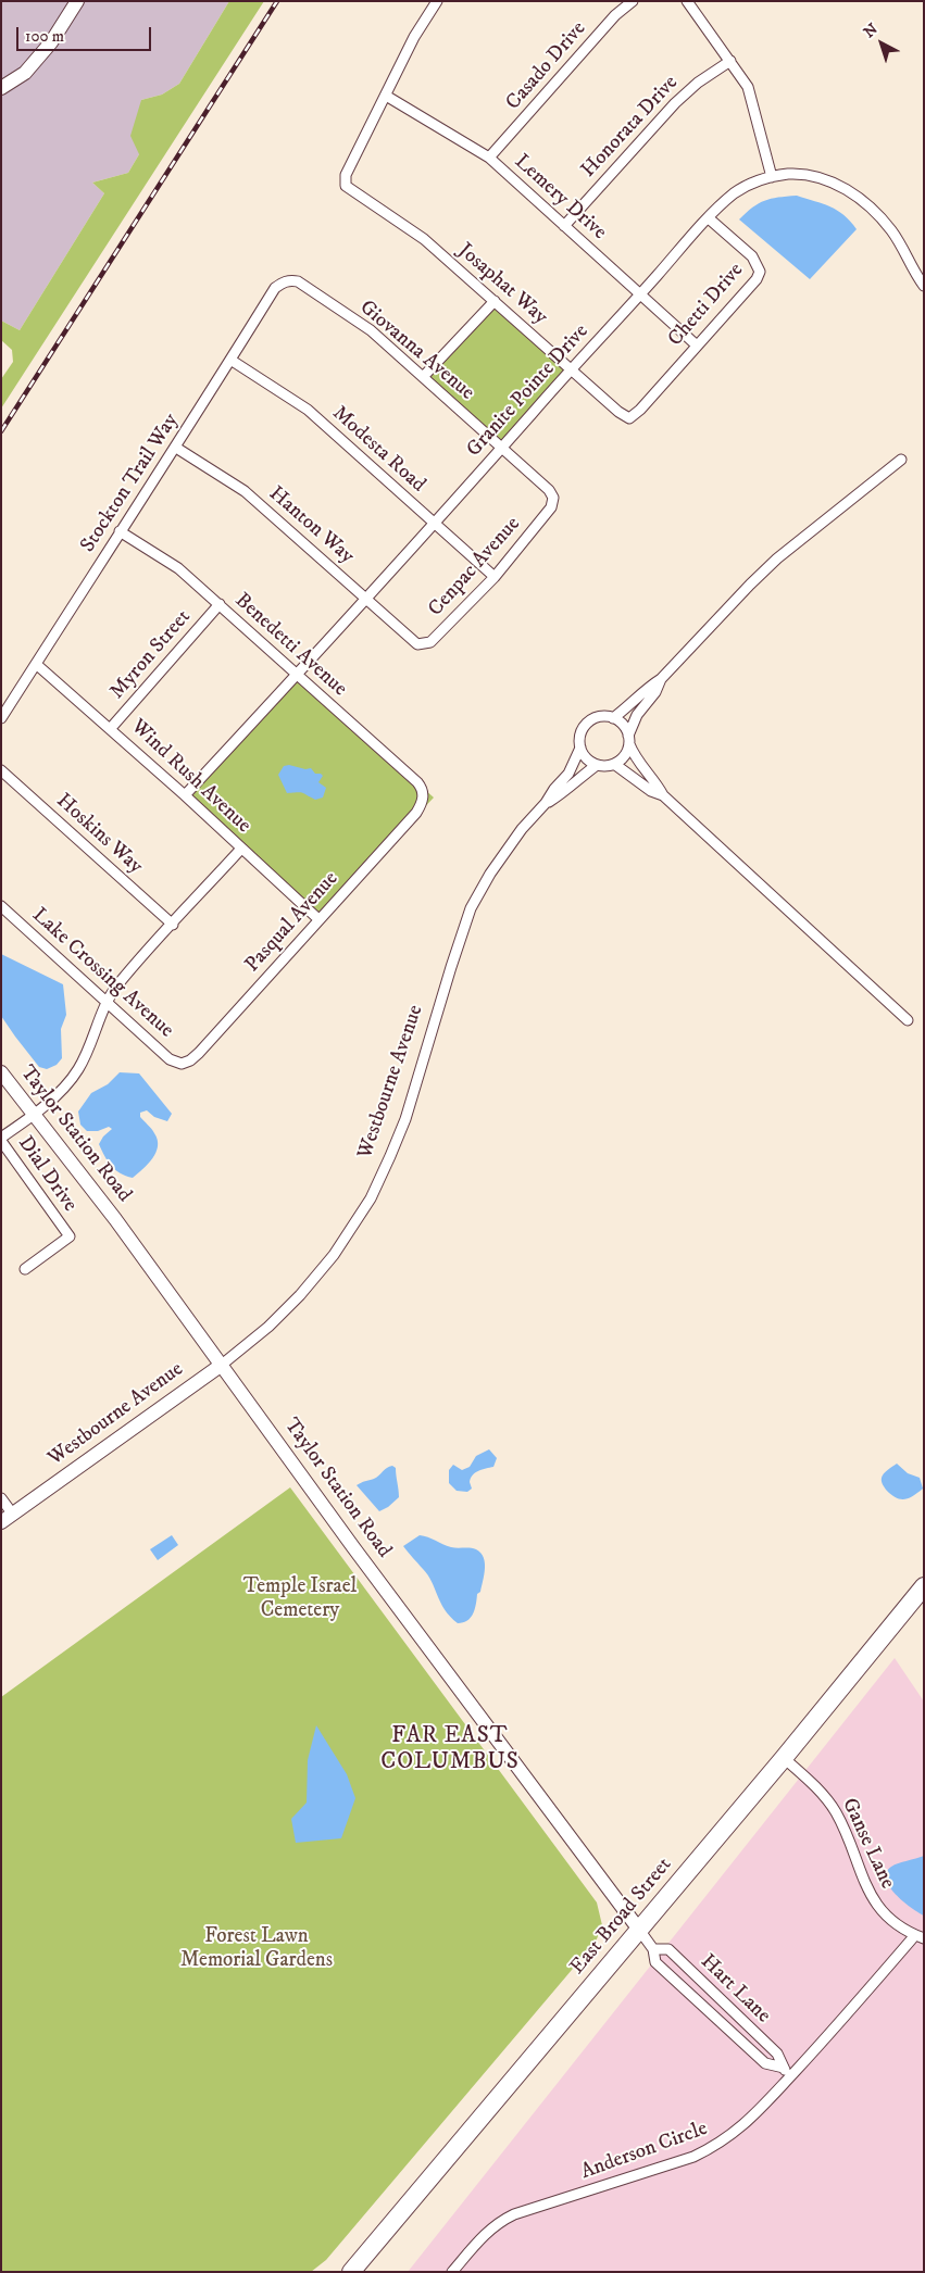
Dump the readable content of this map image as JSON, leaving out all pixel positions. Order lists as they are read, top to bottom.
{
  "streets": {
    "highway": ["East Broad Street"],
    "main road": ["Westbourne Avenue", "Taylor Station Road"],
    "street": [
      "Casado Drive",
      "Honorata Drive",
      "Lemery Drive",
      "Josaphat Way",
      "Chetti Drive",
      "Giovanna Avenue",
      "Granite Pointe Drive",
      "Modesta Road",
      "Stockton Trail Way",
      "Hanton Way",
      "Cenpac Avenue",
      "Benedetti Avenue",
      "Myron Street",
      "Wind Rush Avenue",
      "Hoskins Way",
      "Pasqual Avenue",
      "Lake Crossing Avenue",
      "Dial Drive",
      "Ganse Lane",
      "Hart Lane",
      "Anderson Circle"
    ]
  },
  "crossings": [
    ["Casado Drive", "Lemery Drive"],
    ["Honorata Drive", "Lemery Drive"],
    ["Lemery Drive", "Josaphat Way"],
    ["Lemery Drive", "Chetti Drive"],
    ["Lemery Drive", "Granite Pointe Drive"],
    ["Josaphat Way", "Chetti Drive"],
    ["Josaphat Way", "Granite Pointe Drive"],
    ["Chetti Drive", "Granite Pointe Drive"],
    ["Giovanna Avenue", "Granite Pointe Drive"],
    ["Giovanna Avenue", "Stockton Trail Way"],
    ["Giovanna Avenue", "Cenpac Avenue"],
    ["Granite Pointe Drive", "Modesta Road"],
    ["Granite Pointe Drive", "Hanton Way"],
    ["Granite Pointe Drive", "Benedetti Avenue"],
    ["Granite Pointe Drive", "Wind Rush Avenue"],
    ["Modesta Road", "Stockton Trail Way"],
    ["Modesta Road", "Cenpac Avenue"],
    ["Stockton Trail Way", "Hanton Way"],
    ["Stockton Trail Way", "Benedetti Avenue"],
    ["Stockton Trail Way", "Wind Rush Avenue"],
    ["Hanton Way", "Cenpac Avenue"],
    ["Benedetti Avenue", "Myron Street"],
    ["Benedetti Avenue", "Pasqual Avenue"],
    ["Myron Street", "Wind Rush Avenue"],
    ["Wind Rush Avenue", "Pasqual Avenue"],
    ["Pasqual Avenue", "Lake Crossing Avenue"],
    ["Westbourne Avenue", "Taylor Station Road"],
    ["Taylor Station Road", "East Broad Street"],
    ["Taylor Station Road", "Hart Lane"],
    ["Ganse Lane", "East Broad Street"],
    ["Ganse Lane", "Anderson Circle"],
    ["East Broad Street", "Hart Lane"],
    ["Hart Lane", "Anderson Circle"]
  ],
  "districts": ["FAR EAST COLUMBUS"],
  "parks": ["Temple Israel Cemetery", "Forest Lawn Memorial Gardens"],
  "scale_bar": "100 m",
  "north": "top left"
}
